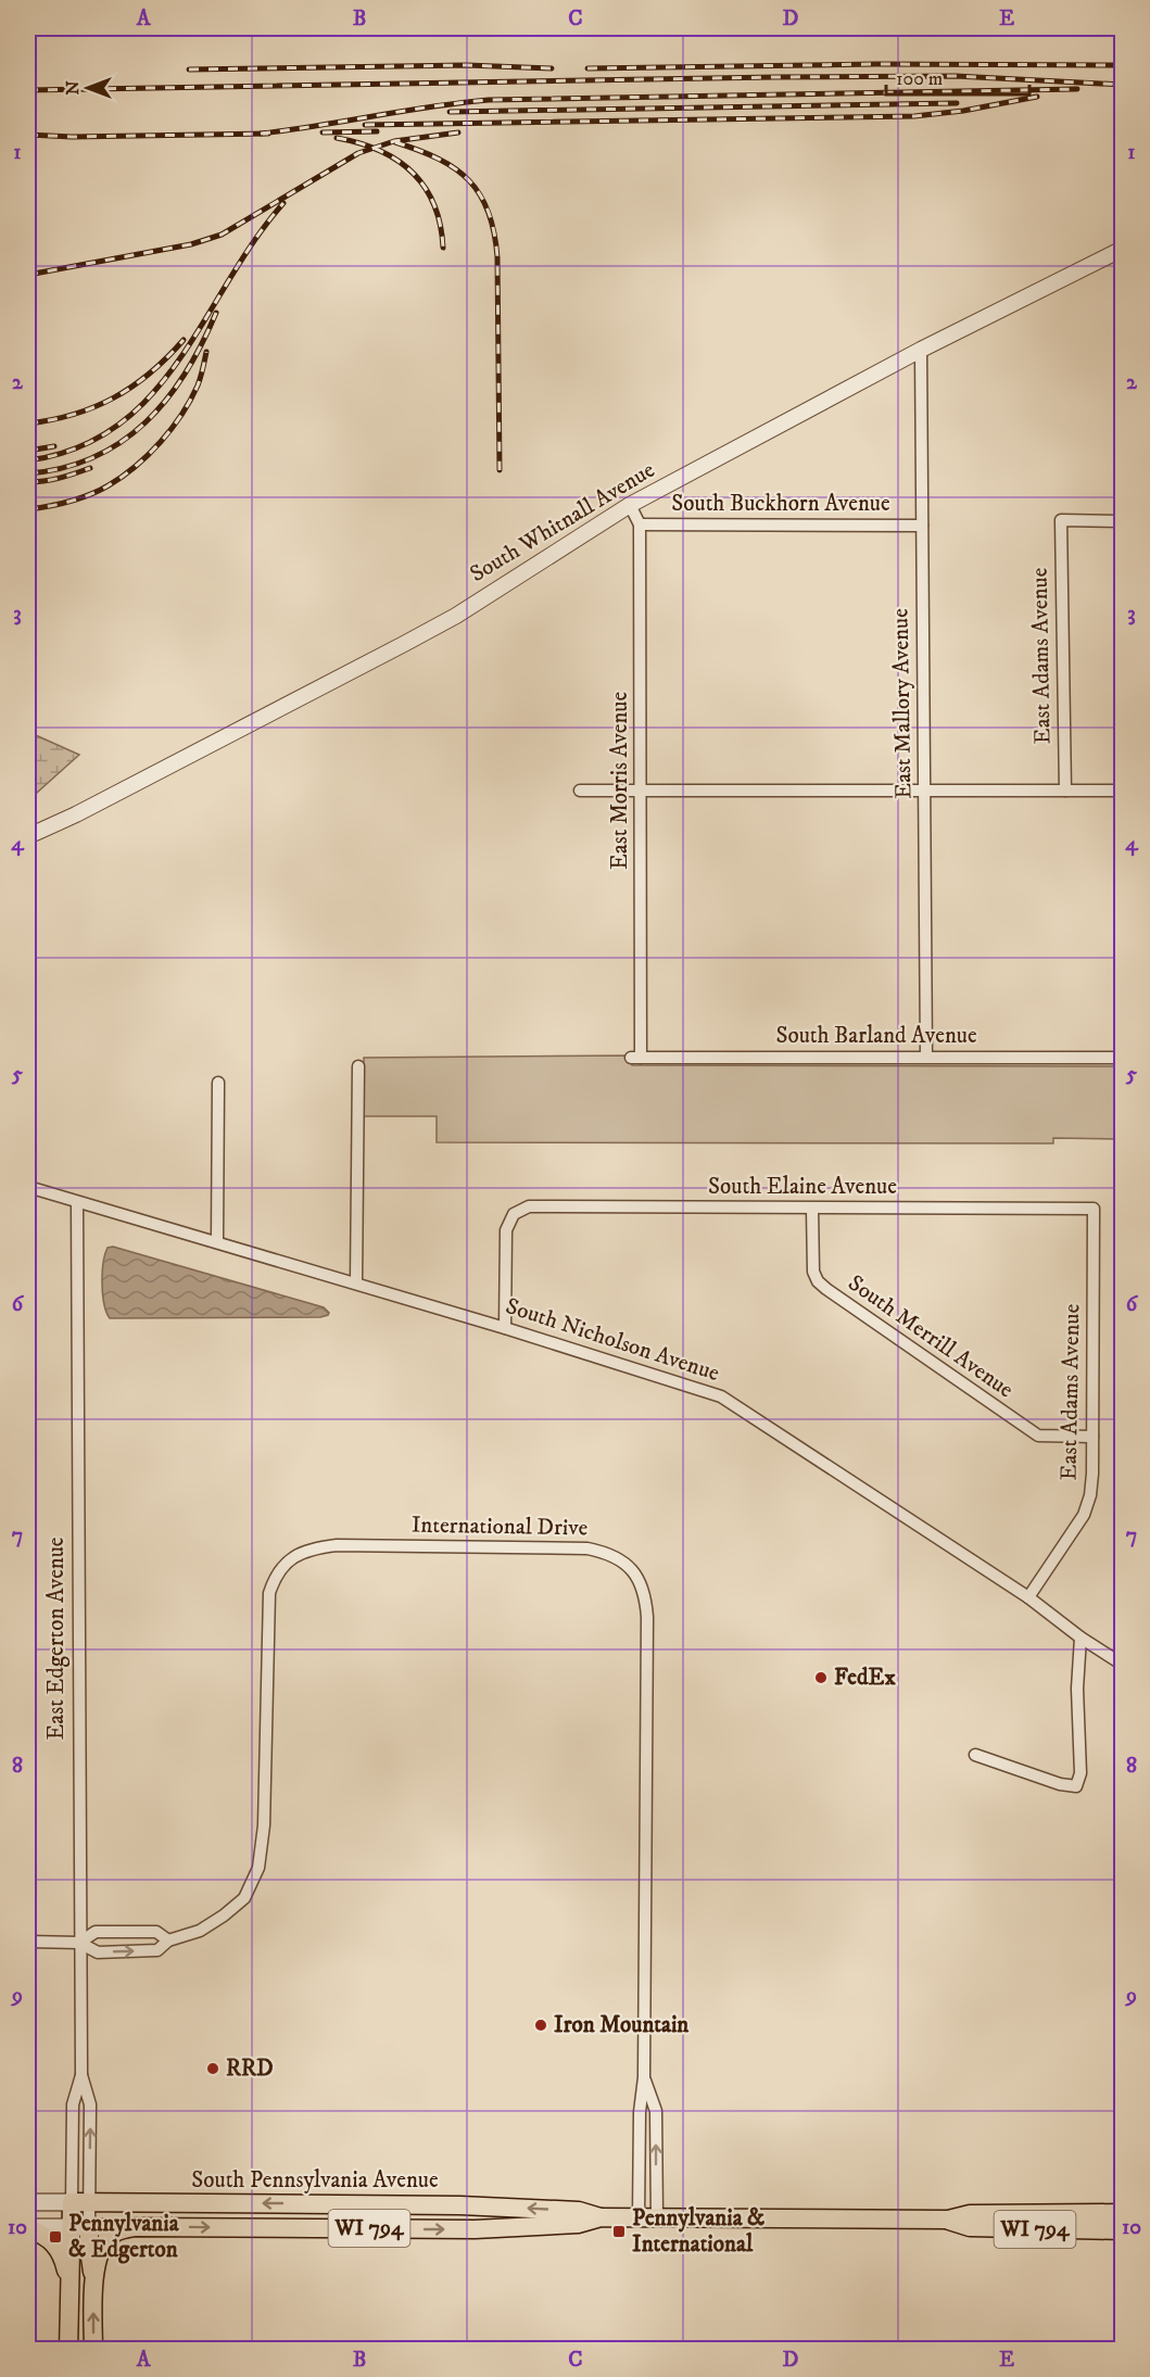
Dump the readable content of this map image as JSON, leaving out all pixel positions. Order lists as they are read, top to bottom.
{
  "streets": {
    "main road": ["South Pennsylvania Avenue", "WI 794"],
    "street": [
      "South Buckhorn Avenue",
      "South Whitnall Avenue",
      "East Adams Avenue",
      "East Mallory Avenue",
      "East Morris Avenue",
      "South Barland Avenue",
      "South Elaine Avenue",
      "South Merrill Avenue",
      "South Nicholson Avenue",
      "International Drive",
      "East Edgerton Avenue"
    ]
  },
  "crossings": [
    ["South Buckhorn Avenue", "East Mallory Avenue"],
    ["South Buckhorn Avenue", "East Morris Avenue"],
    ["South Whitnall Avenue", "East Mallory Avenue"],
    ["South Whitnall Avenue", "East Morris Avenue"],
    ["East Adams Avenue", "South Elaine Avenue"],
    ["East Adams Avenue", "South Merrill Avenue"],
    ["East Adams Avenue", "South Nicholson Avenue"],
    ["East Mallory Avenue", "South Barland Avenue"],
    ["East Morris Avenue", "South Barland Avenue"],
    ["South Elaine Avenue", "South Merrill Avenue"],
    ["South Elaine Avenue", "South Nicholson Avenue"],
    ["South Nicholson Avenue", "East Edgerton Avenue"],
    ["International Drive", "East Edgerton Avenue"],
    ["International Drive", "South Pennsylvania Avenue"],
    ["East Edgerton Avenue", "South Pennsylvania Avenue"],
    ["South Pennsylvania Avenue", "WI 794"]
  ],
  "places": {
    "other": ["FedEx", "Iron Mountain", "RRD"],
    "transit": ["Pennylvania & International", "Pennylvania & Edgerton"]
  },
  "scale_bar": "100 m",
  "north": "left",
  "grid": {
    "columns": [
      "A",
      "B",
      "C",
      "D",
      "E"
    ],
    "rows": [
      "1",
      "2",
      "3",
      "4",
      "5",
      "6",
      "7",
      "8",
      "9",
      "10"
    ]
  }
}
